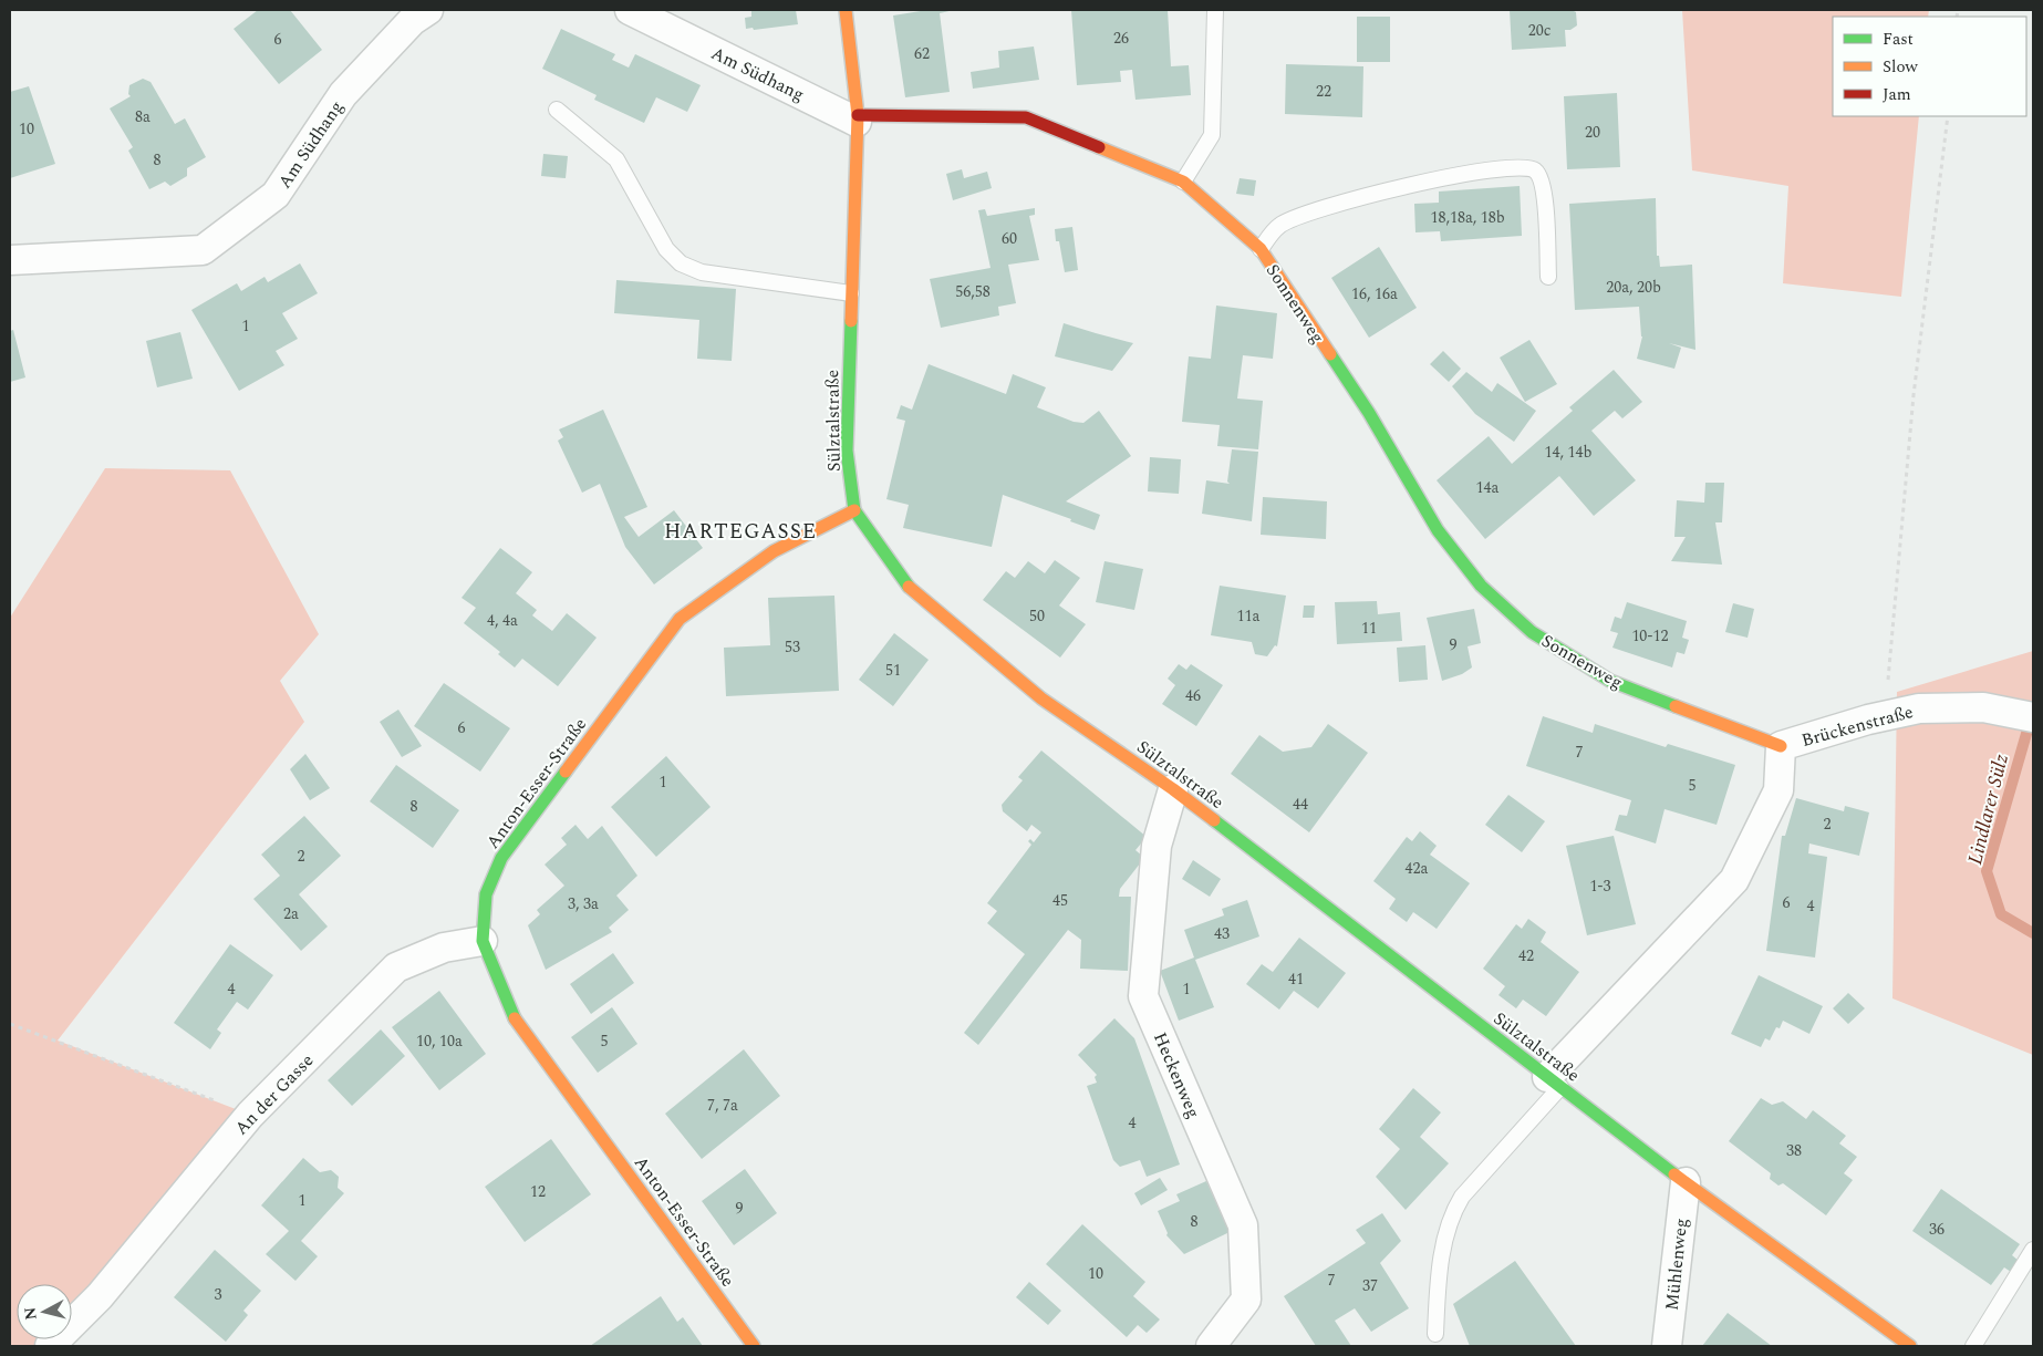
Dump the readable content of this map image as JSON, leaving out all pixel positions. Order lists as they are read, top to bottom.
{
  "streets": {
    "street": [
      "Am Südhang",
      "Sonnenweg",
      "Sülztalstraße",
      "Brückenstraße",
      "Anton-Esser-Straße",
      "Heckenweg",
      "An der Gasse",
      "Mühlenweg"
    ]
  },
  "crossings": [
    ["Am Südhang", "Sonnenweg"],
    ["Am Südhang", "Sülztalstraße"],
    ["Sonnenweg", "Sülztalstraße"],
    ["Sonnenweg", "Brückenstraße"],
    ["Sülztalstraße", "Anton-Esser-Straße"],
    ["Sülztalstraße", "Heckenweg"],
    ["Sülztalstraße", "Mühlenweg"],
    ["Anton-Esser-Straße", "An der Gasse"]
  ],
  "districts": ["HARTEGASSE"],
  "water": ["Lindlarer Sülz"],
  "house_numbers": [
    "20c",
    "26",
    "6",
    "62",
    "22",
    "8a",
    "10",
    "20",
    "8",
    "18,18a, 18b",
    "60",
    "20a, 20b",
    "56,58",
    "16, 16a",
    "1",
    "14, 14b",
    "14a",
    "50",
    "11a",
    "4, 4a",
    "11",
    "10-12",
    "9",
    "53",
    "51",
    "46",
    "6",
    "7",
    "1",
    "5",
    "44",
    "8",
    "2",
    "2",
    "42a",
    "1-3",
    "45",
    "6",
    "3, 3a",
    "4",
    "2a",
    "43",
    "42",
    "41",
    "4",
    "1",
    "10, 10a",
    "5",
    "7, 7a",
    "4",
    "38",
    "12",
    "1",
    "9",
    "8",
    "36",
    "10",
    "7",
    "37",
    "3"
  ],
  "legend": ["Fast", "Slow", "Jam"],
  "north": "left"
}
